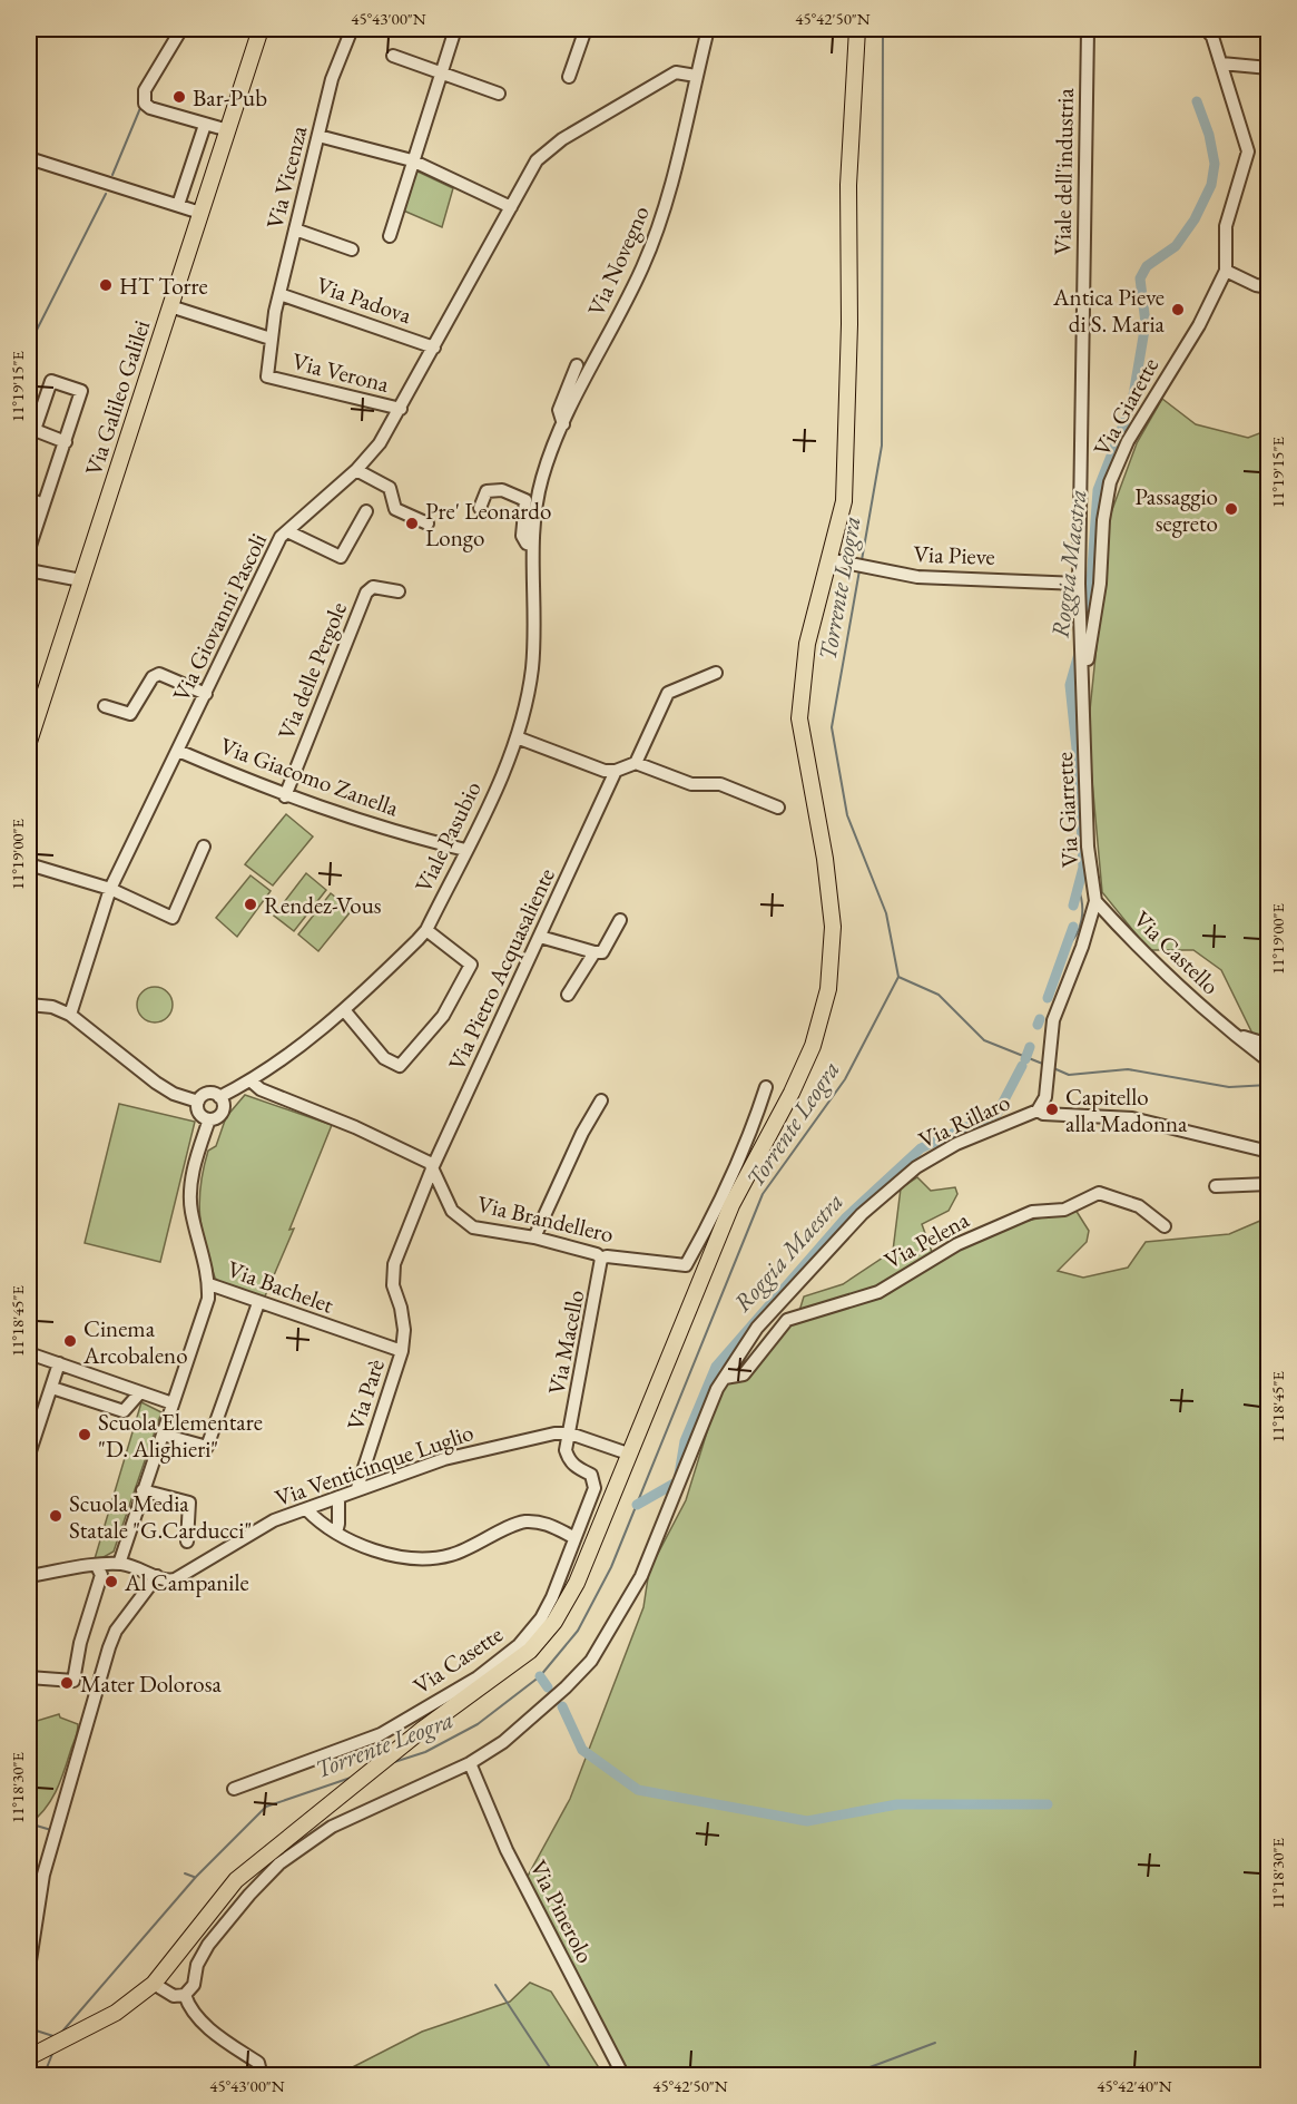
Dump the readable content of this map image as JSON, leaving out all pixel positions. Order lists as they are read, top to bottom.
{
  "streets": {
    "main road": ["Via Galileo Galilei"],
    "street": [
      "Viale dell'industria",
      "Via Vicenza",
      "Via Novegno",
      "Via Padova",
      "Via Verona",
      "Via Giarette",
      "Via Pieve",
      "Via Giovanni Pascoli",
      "Via delle Pergole",
      "Via Giacomo Zanella",
      "Via Giarrette",
      "Viale Pasubio",
      "Via Castello",
      "Via Pietro Acquasaliente",
      "Via Rillaro",
      "Via Brandellero",
      "Via Pelena",
      "Via Bachelet",
      "Via Macello",
      "Via Parè",
      "Via Venticinque Luglio",
      "Via Casette",
      "Via Pinerolo"
    ]
  },
  "crossings": [
    ["Viale dell'industria", "Via Giarette"],
    ["Viale dell'industria", "Via Pieve"],
    ["Viale dell'industria", "Via Giarrette"],
    ["Via Vicenza", "Via Padova"],
    ["Via Vicenza", "Via Verona"],
    ["Via Novegno", "Via Giovanni Pascoli"],
    ["Via Novegno", "Viale Pasubio"],
    ["Via Padova", "Via Giovanni Pascoli"],
    ["Via Verona", "Via Giovanni Pascoli"],
    ["Via Giovanni Pascoli", "Via Giacomo Zanella"],
    ["Via delle Pergole", "Via Giacomo Zanella"],
    ["Via Giacomo Zanella", "Viale Pasubio"],
    ["Via Giarrette", "Via Castello"],
    ["Via Giarrette", "Via Rillaro"],
    ["Via Castello", "Via Rillaro"],
    ["Via Pietro Acquasaliente", "Via Brandellero"],
    ["Via Pietro Acquasaliente", "Via Parè"],
    ["Via Rillaro", "Via Pelena"],
    ["Via Rillaro", "Via Pinerolo"],
    ["Via Brandellero", "Via Macello"],
    ["Via Bachelet", "Via Parè"],
    ["Via Macello", "Via Venticinque Luglio"],
    ["Via Macello", "Via Casette"],
    ["Via Parè", "Via Venticinque Luglio"],
    ["Via Venticinque Luglio", "Via Casette"]
  ],
  "water": ["Roggia Maestra", "Torrente Leogra"],
  "places": [
    "Bar-Pub",
    "HT Torre",
    "Antica Pieve di S. Maria",
    "Passaggio segreto",
    "Pre' Leonardo Longo",
    "Rendez-Vous",
    "Capitello alla Madonna",
    "Cinema Arcobaleno",
    "Scuola Elementare \"D. Alighieri\"",
    "Scuola Media Statale \"G.Carducci\"",
    "Al Campanile",
    "Mater Dolorosa"
  ],
  "coordinates": [
    "45°43'00\"N",
    "45°42'50\"N",
    "11°19'15\"E",
    "11°19'00\"E",
    "11°18'45\"E",
    "11°18'30\"E",
    "45°42'40\"N"
  ]
}
